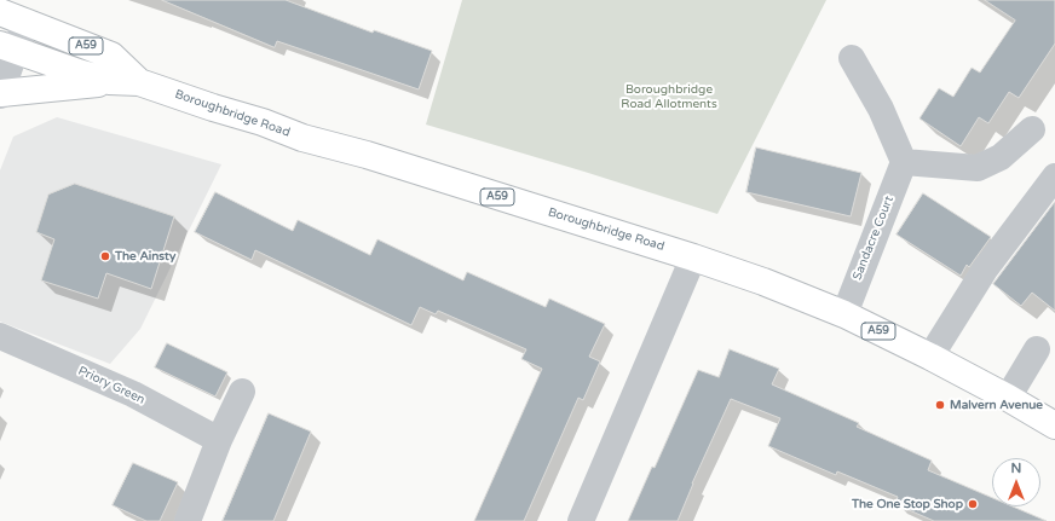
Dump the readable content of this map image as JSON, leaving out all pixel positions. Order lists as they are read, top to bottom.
{
  "streets": {
    "main road": ["A59", "Boroughbridge Road"],
    "street": ["Sandacre Court", "Priory Green"]
  },
  "crossings": [
    ["Boroughbridge Road", "Sandacre Court"]
  ],
  "parks": ["Boroughbridge Road Allotments"],
  "places": ["The Ainsty", "Malvern Avenue", "The One Stop Shop"],
  "north": "top"
}
